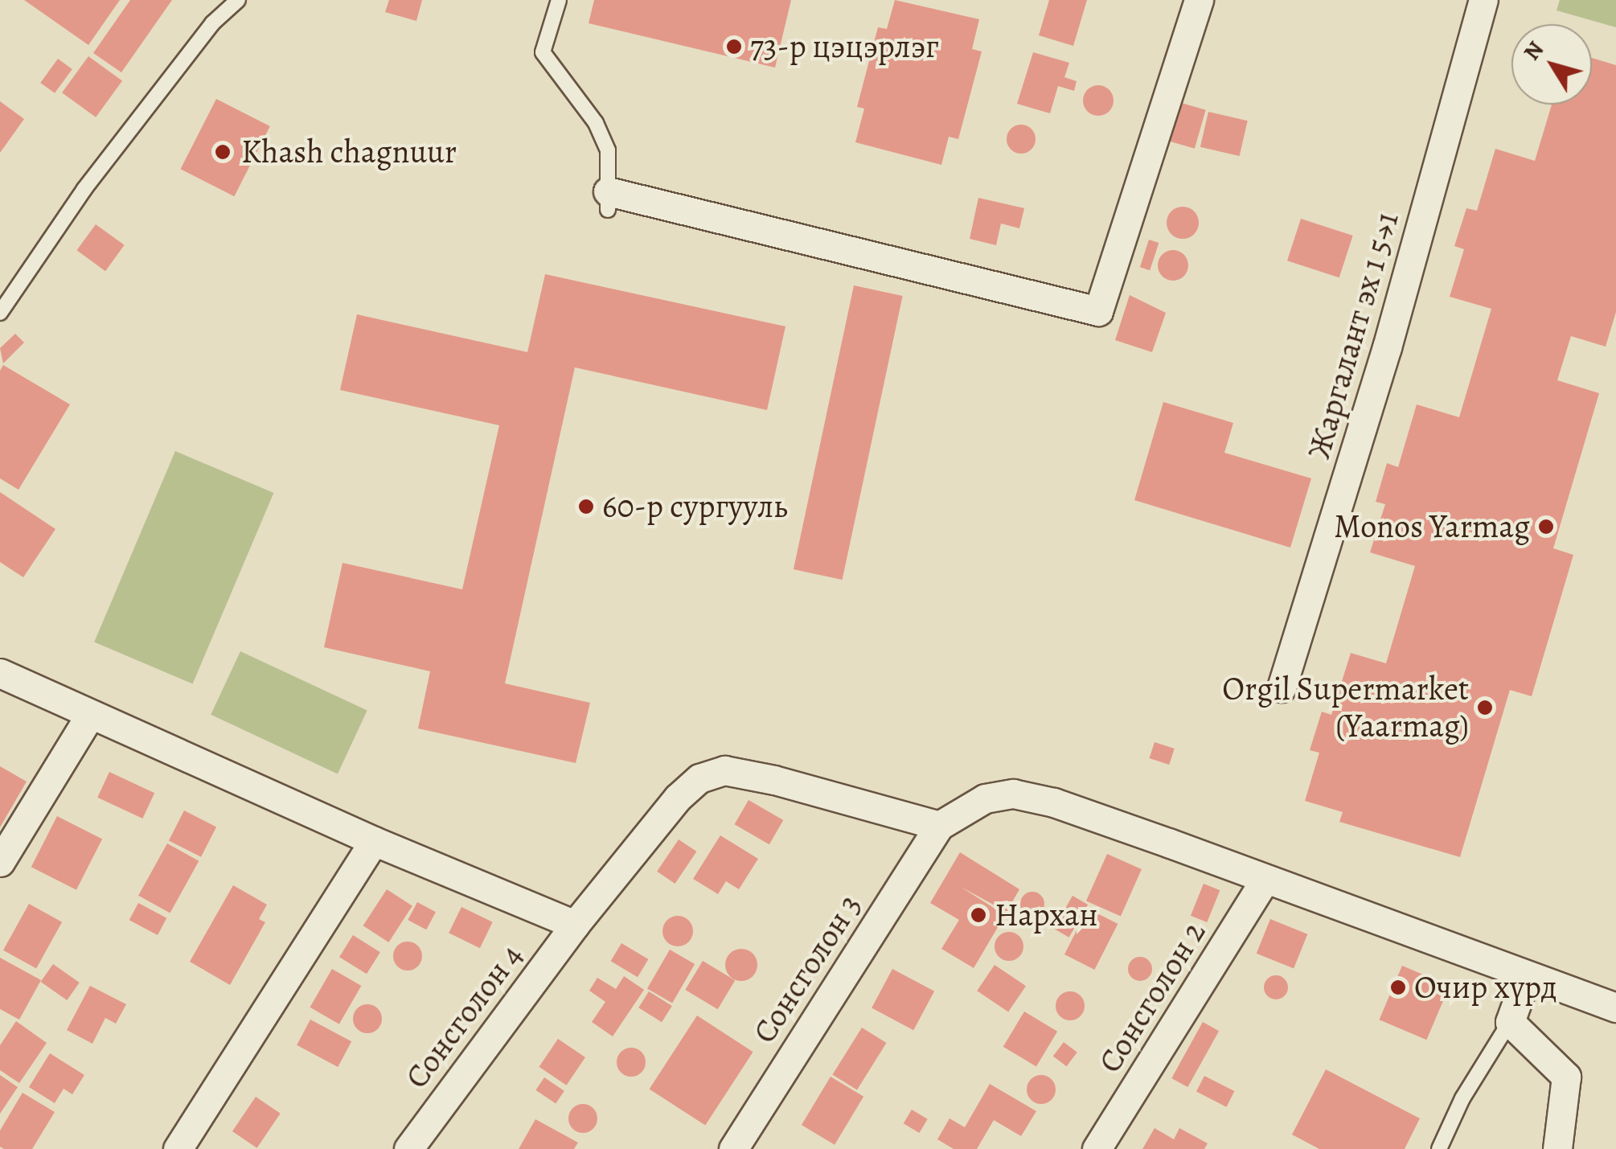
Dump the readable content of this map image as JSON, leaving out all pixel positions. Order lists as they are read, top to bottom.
{
  "streets": {
    "street": [
      "Жаргалант эх 1 5→1",
      "Сонсголон 3",
      "Сонсголон 2",
      "Сонсголон 4"
    ]
  },
  "crossings": [
    ["Сонсголон 3", "Сонсголон 4"]
  ],
  "places": [
    "73-р цэцэрлэг",
    "Khash chagnuur",
    "60-р сургууль",
    "Monos Yarmag",
    "Orgil Supermarket (Yaarmag)",
    "Нархан",
    "Очир хүрд"
  ],
  "north": "top left"
}
